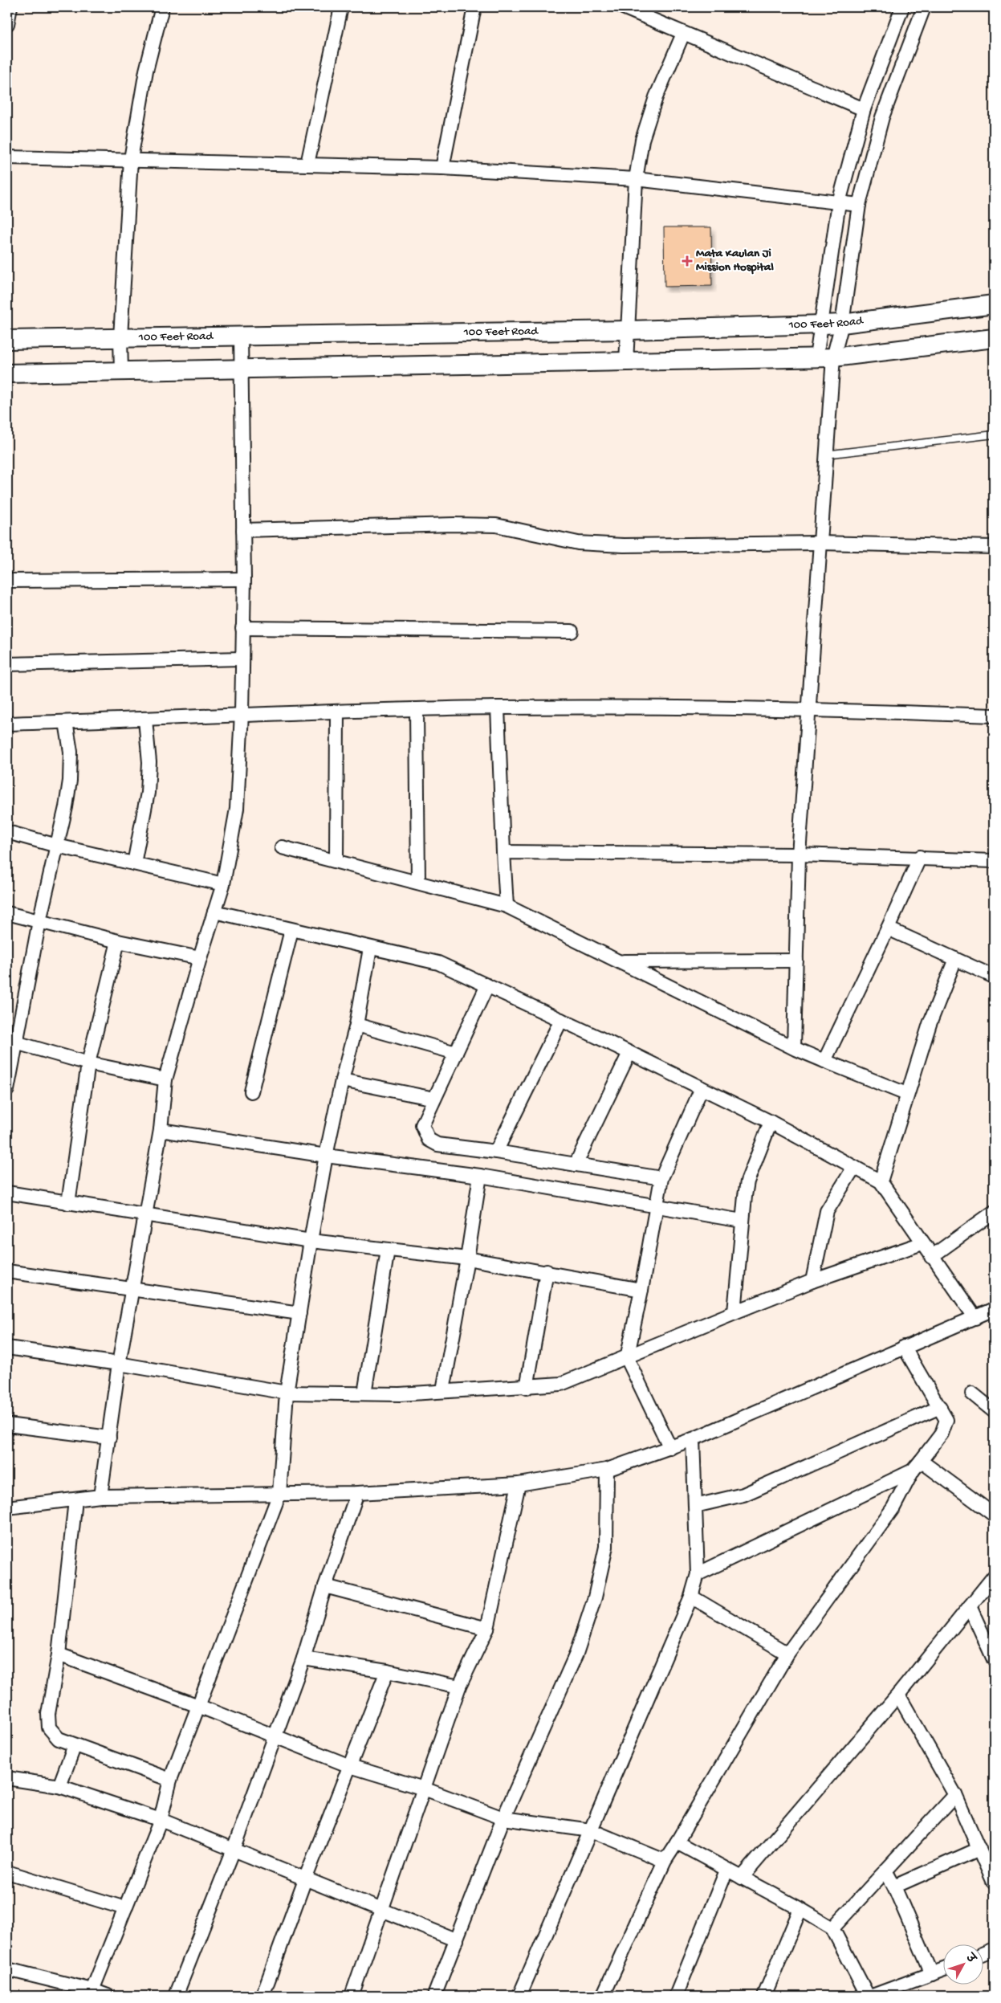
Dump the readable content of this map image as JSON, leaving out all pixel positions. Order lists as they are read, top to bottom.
{
  "streets": {
    "main road": ["100 Feet Road"]
  },
  "places": {
    "health": ["Mata Kaulan Ji Mission Hospital"]
  },
  "north": "top right"
}
